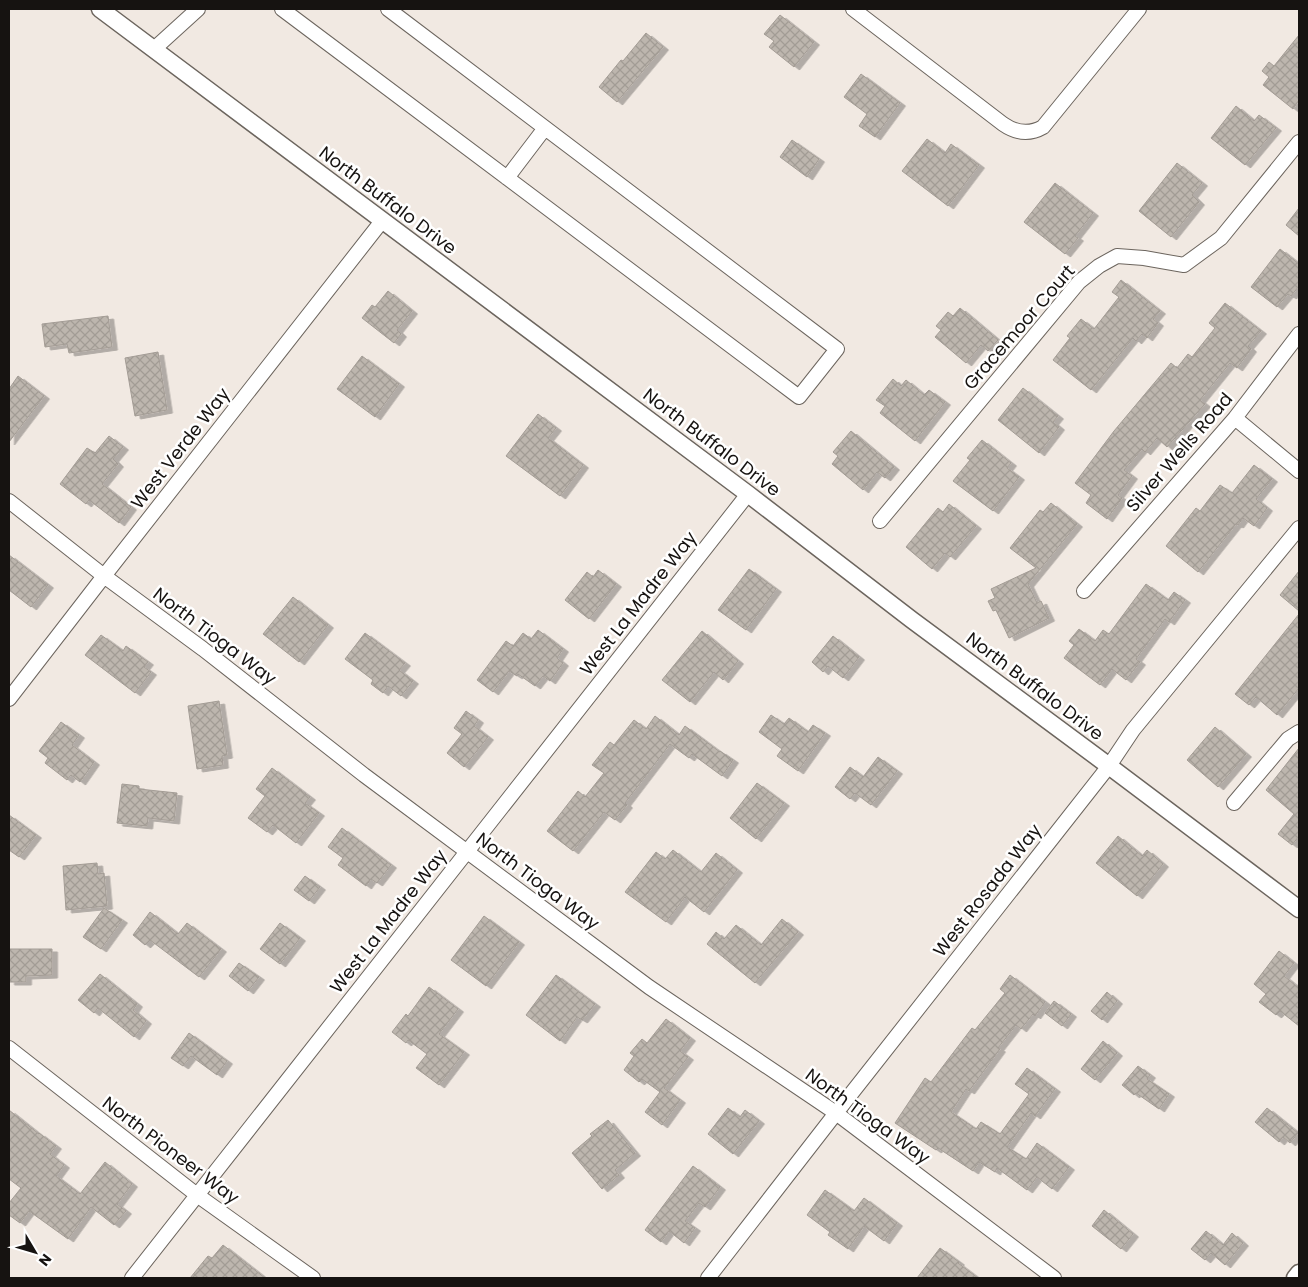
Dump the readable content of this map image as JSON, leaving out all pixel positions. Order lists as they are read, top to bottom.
{
  "streets": {
    "street": [
      "North Buffalo Drive",
      "Gracemoor Court",
      "West Verde Way",
      "Silver Wells Road",
      "West La Madre Way",
      "North Tioga Way",
      "West Rosada Way",
      "North Pioneer Way"
    ]
  },
  "crossings": [
    ["North Buffalo Drive", "West Verde Way"],
    ["North Buffalo Drive", "West La Madre Way"],
    ["North Buffalo Drive", "West Rosada Way"],
    ["West Verde Way", "North Tioga Way"],
    ["West La Madre Way", "North Tioga Way"],
    ["West La Madre Way", "North Pioneer Way"],
    ["North Tioga Way", "West Rosada Way"]
  ],
  "north": "bottom right"
}
